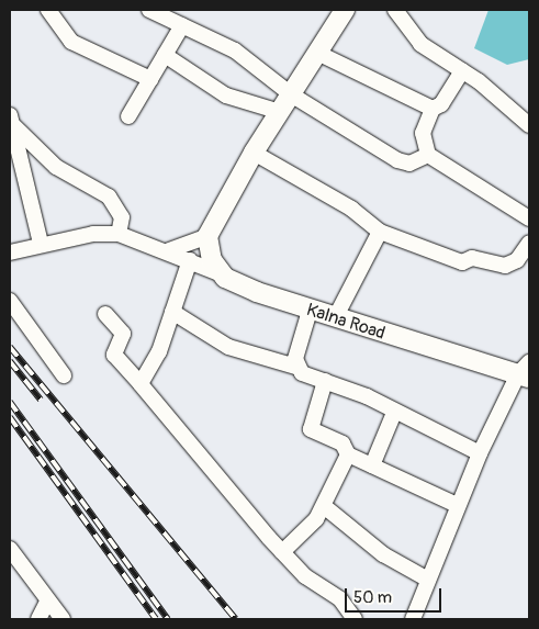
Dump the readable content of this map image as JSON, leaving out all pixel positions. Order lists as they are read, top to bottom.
{
  "streets": {
    "main road": ["Kalna Road"]
  },
  "scale_bar": "50 m"
}
